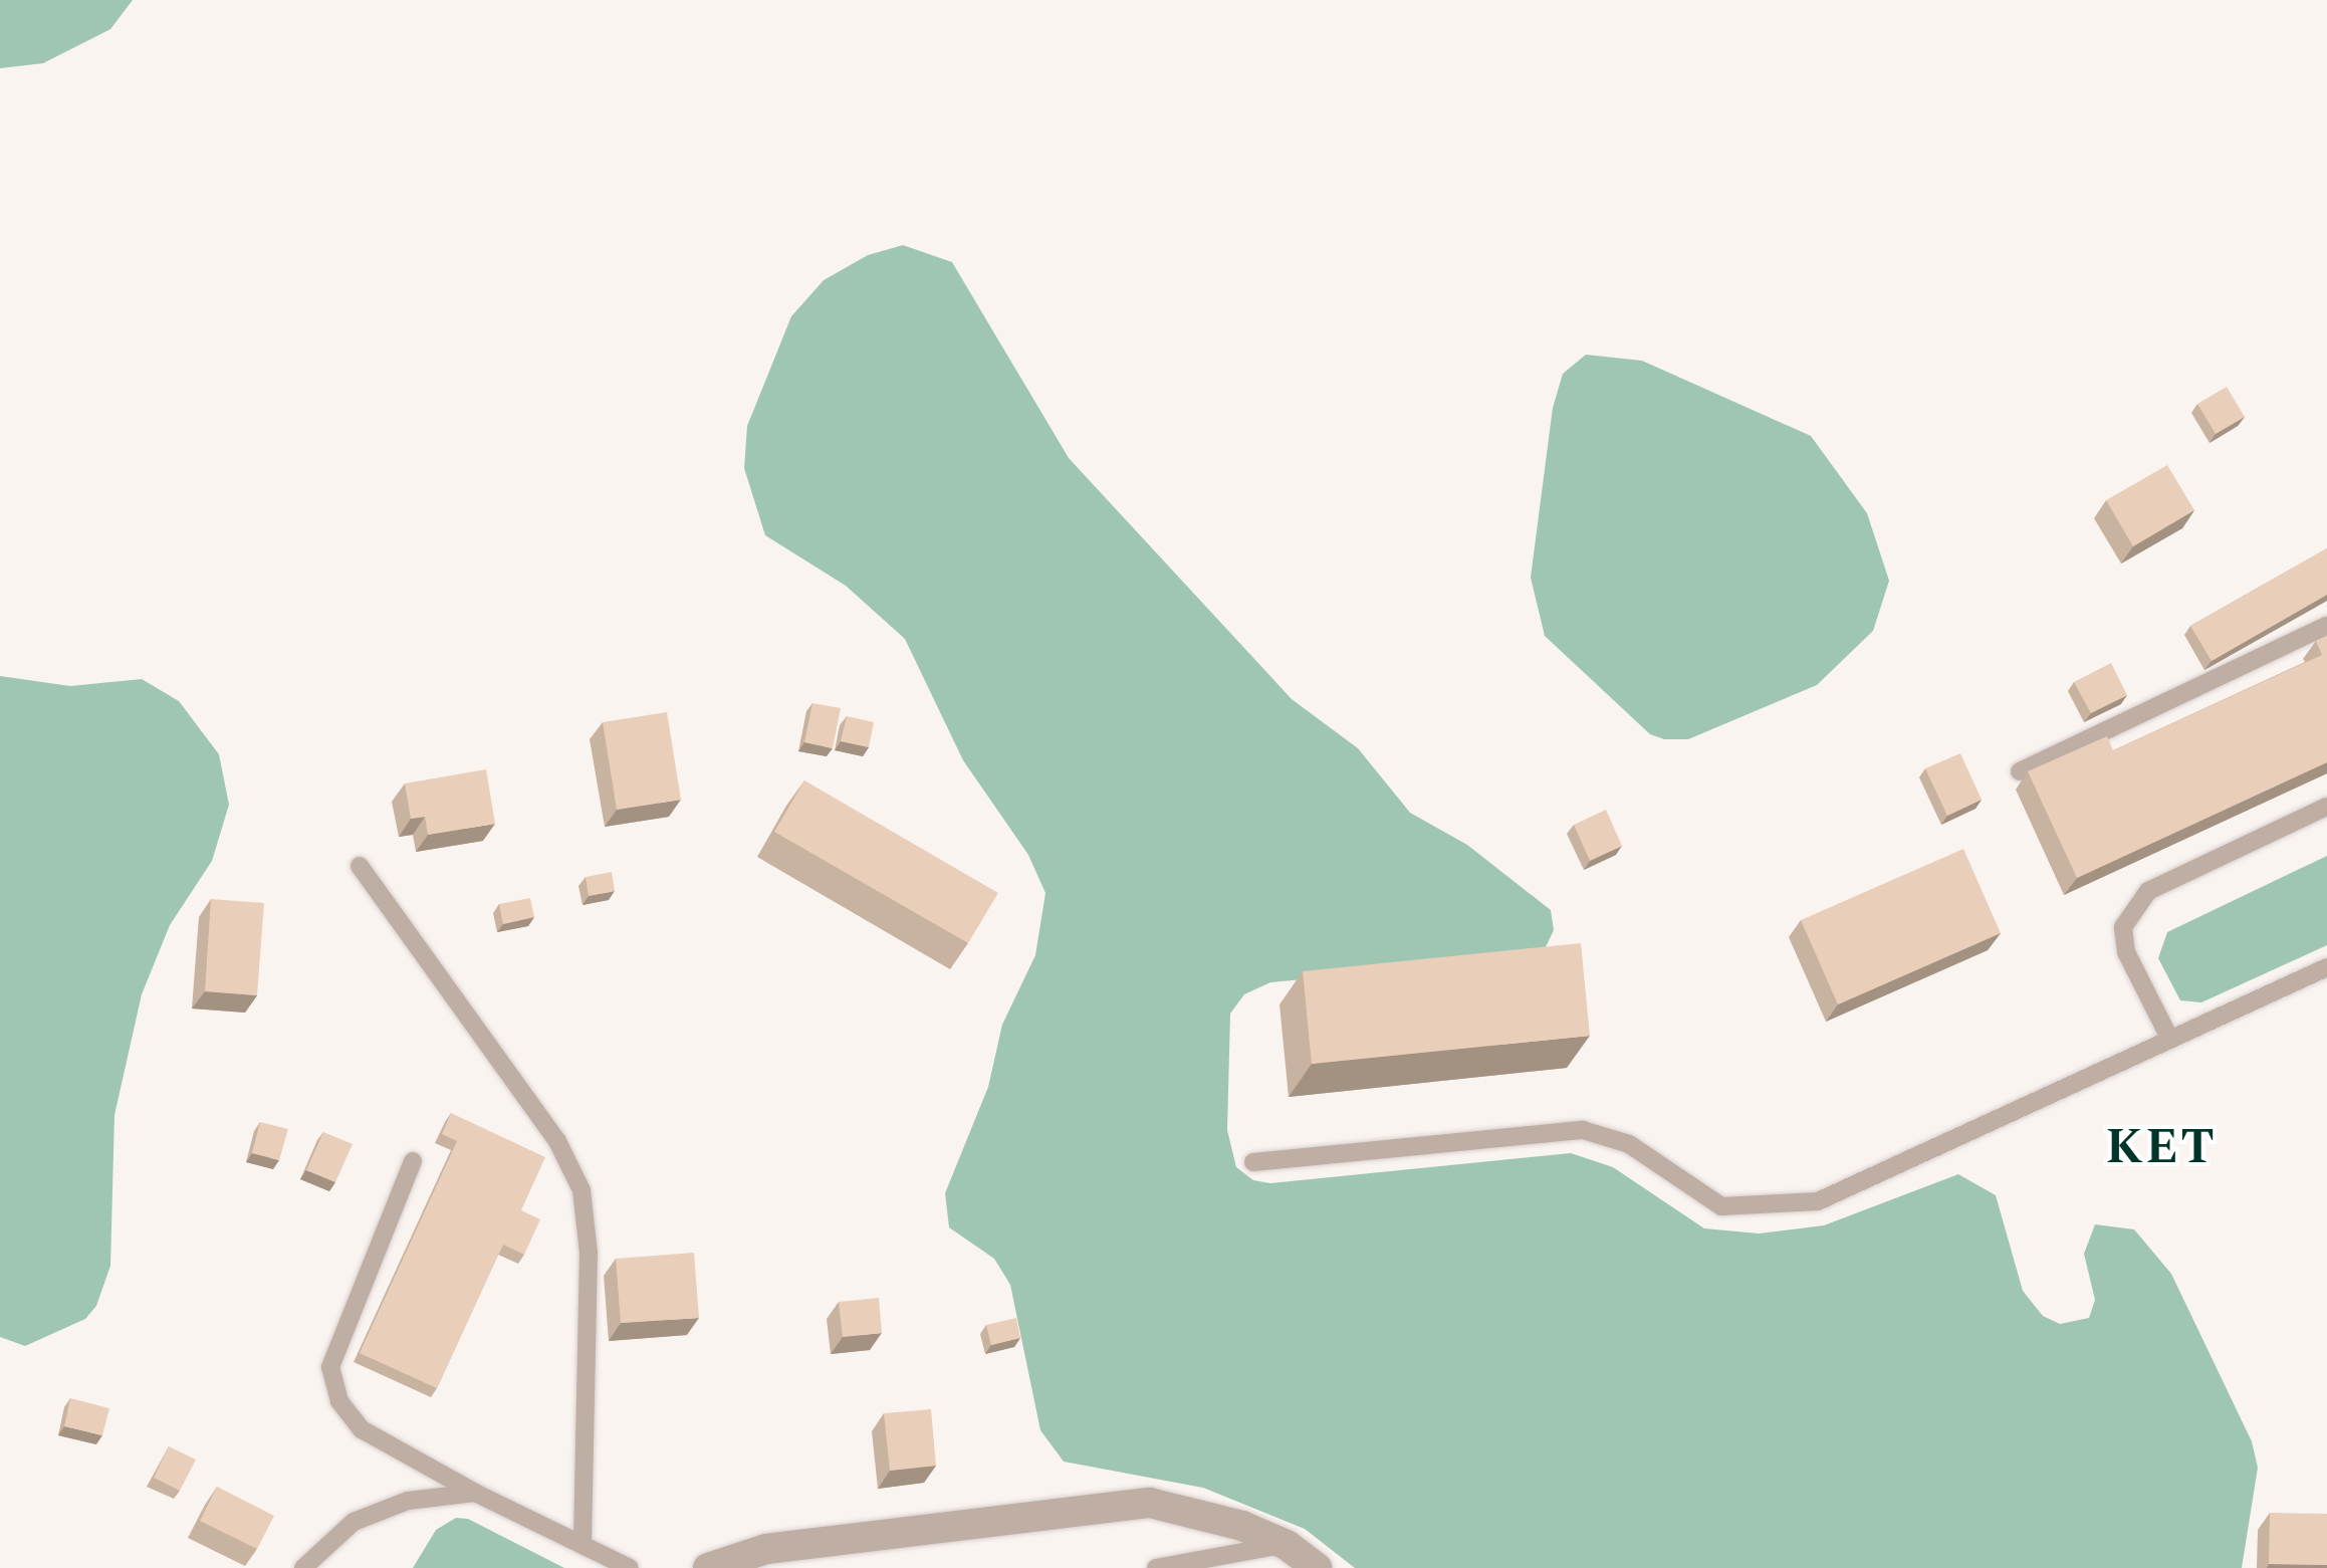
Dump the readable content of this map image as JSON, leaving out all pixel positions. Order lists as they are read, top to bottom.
{
  "districts": ["KET"]
}
